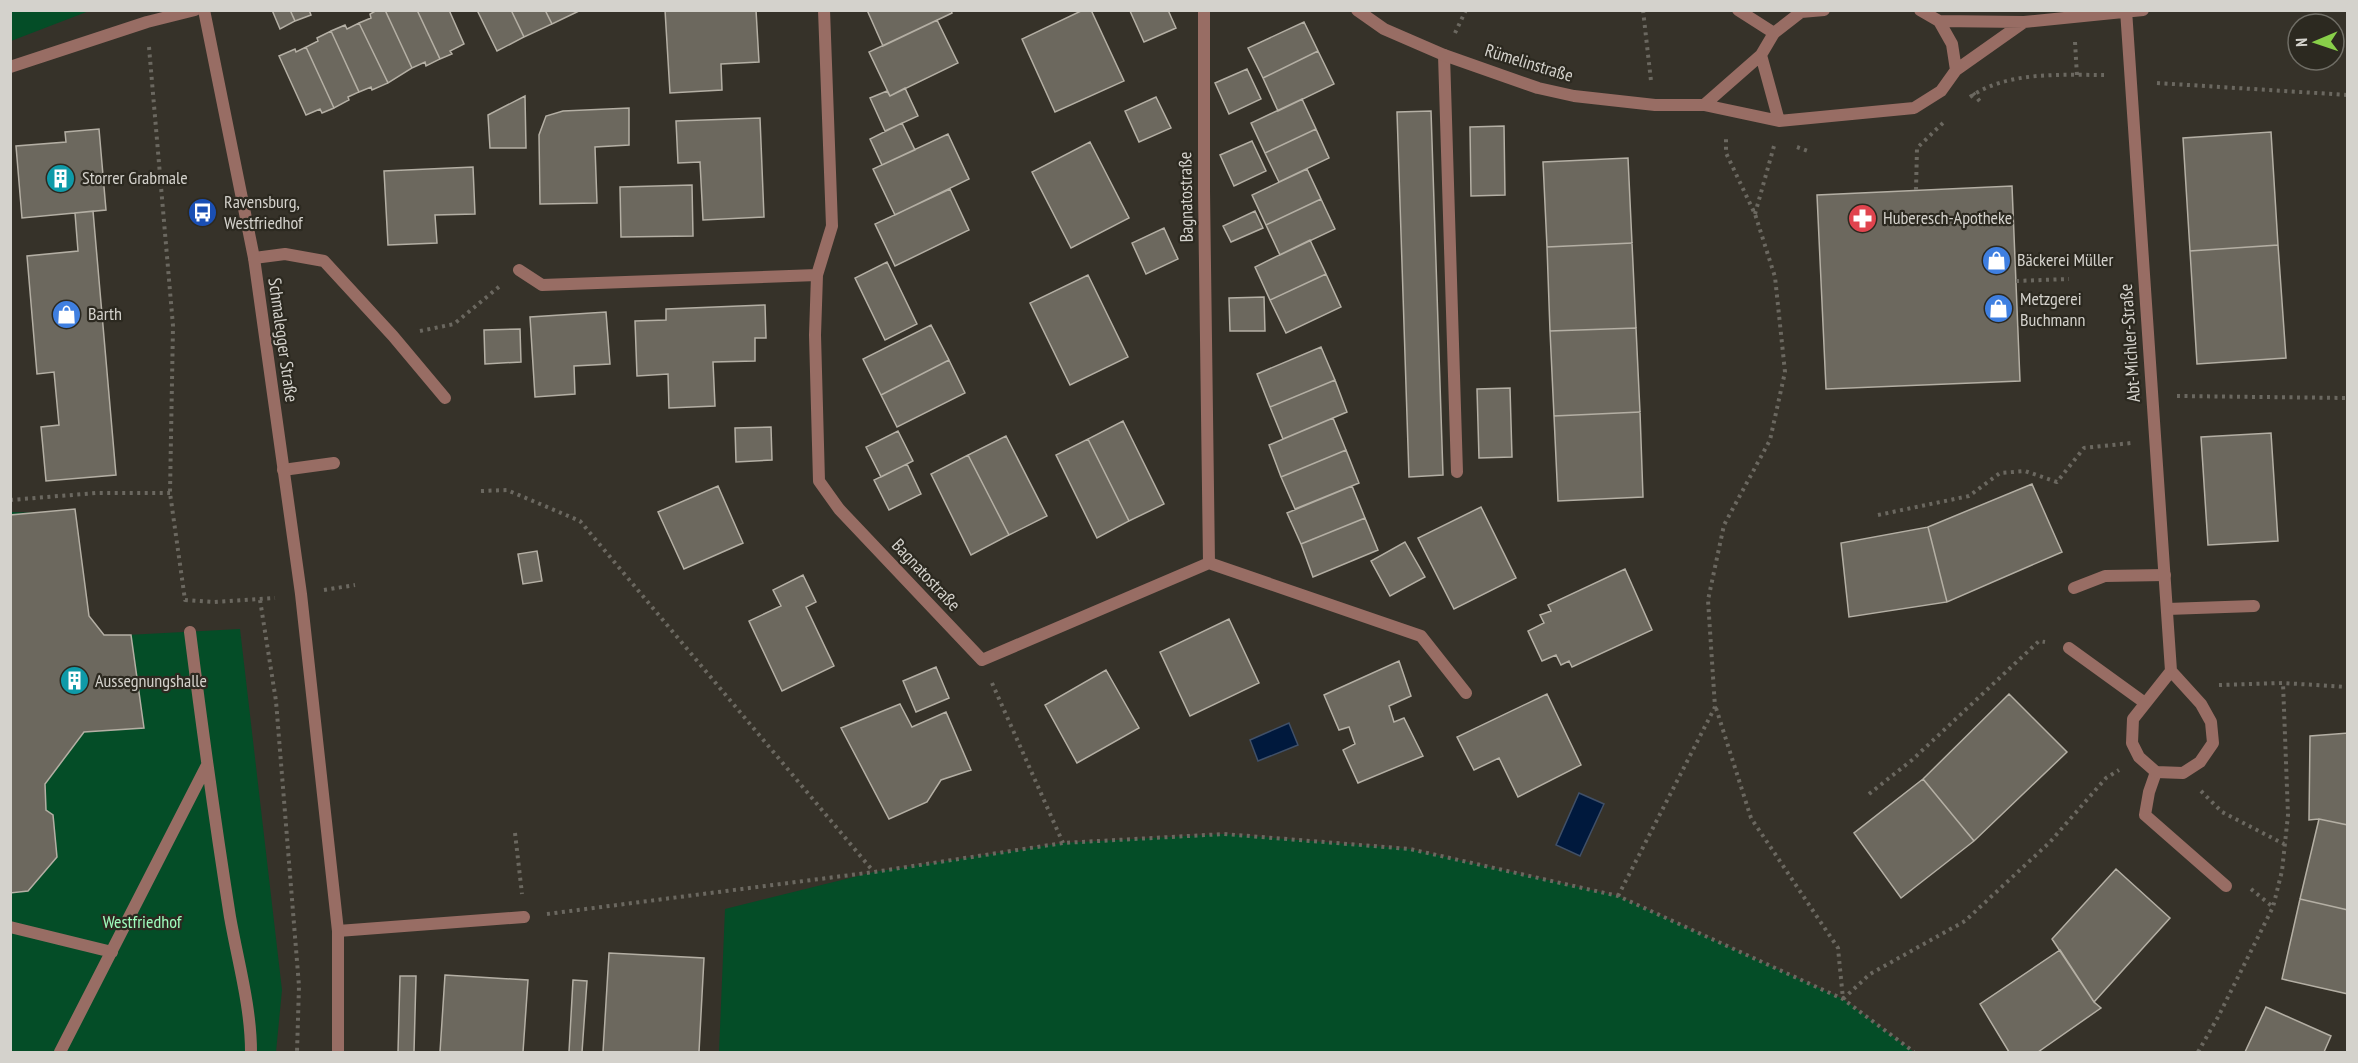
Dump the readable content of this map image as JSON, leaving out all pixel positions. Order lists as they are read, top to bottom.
{
  "streets": {
    "street": [
      "Rümelinstraße",
      "Bagnatostraße",
      "Schmalegger Straße",
      "Abt-Michler-Straße"
    ]
  },
  "crossings": [
    ["Rümelinstraße", "Abt-Michler-Straße"]
  ],
  "parks": ["Westfriedhof"],
  "places": {
    "building": ["Storrer Grabmale", "Aussegnungshalle"],
    "bus stop": ["Ravensburg, Westfriedhof"],
    "pharmacy": ["Huberesch-Apotheke"],
    "shop": ["Bäckerei Müller", "Metzgerei Buchmann", "Barth"]
  },
  "north": "left"
}
